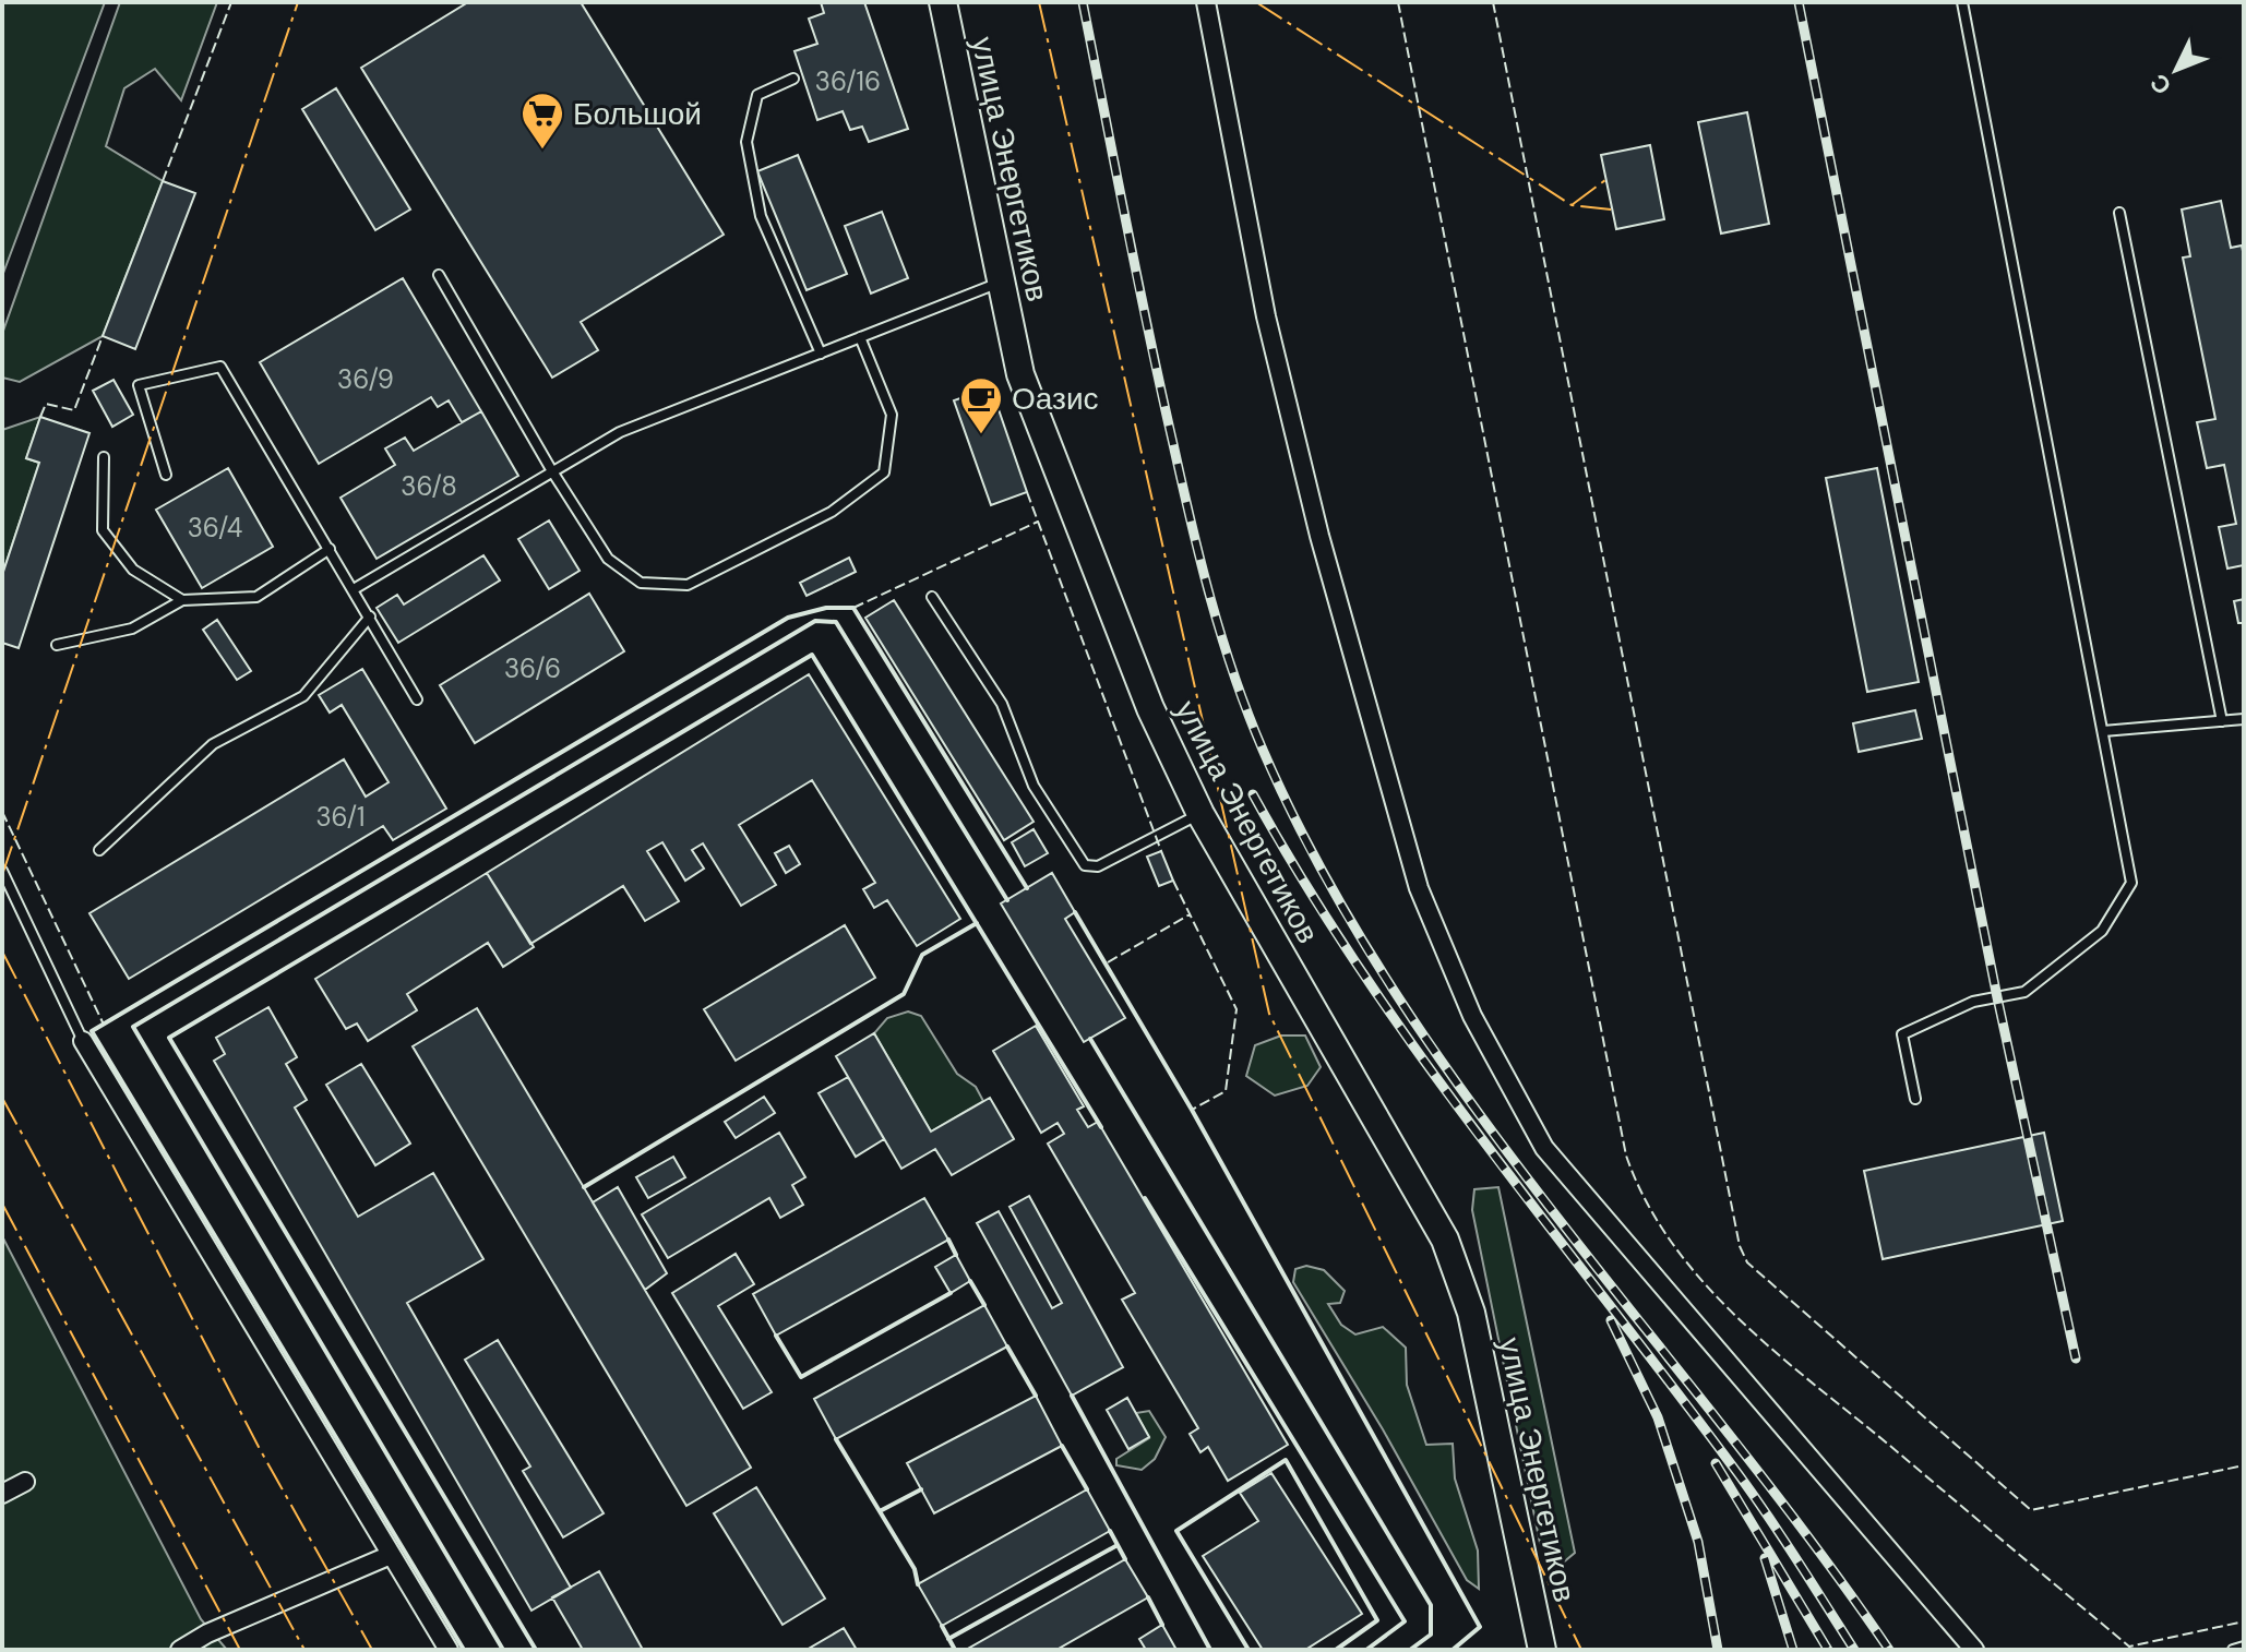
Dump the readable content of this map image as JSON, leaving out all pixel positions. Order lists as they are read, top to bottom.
{
  "streets": {
    "street": ["улица Энергетиков"]
  },
  "places": {
    "supermarket": ["Большой"],
    "cafe": ["Оазис"]
  },
  "house_numbers": [
    "36/16",
    "36/9",
    "36/8",
    "36/4",
    "36/6",
    "36/1"
  ],
  "north": "bottom left"
}
